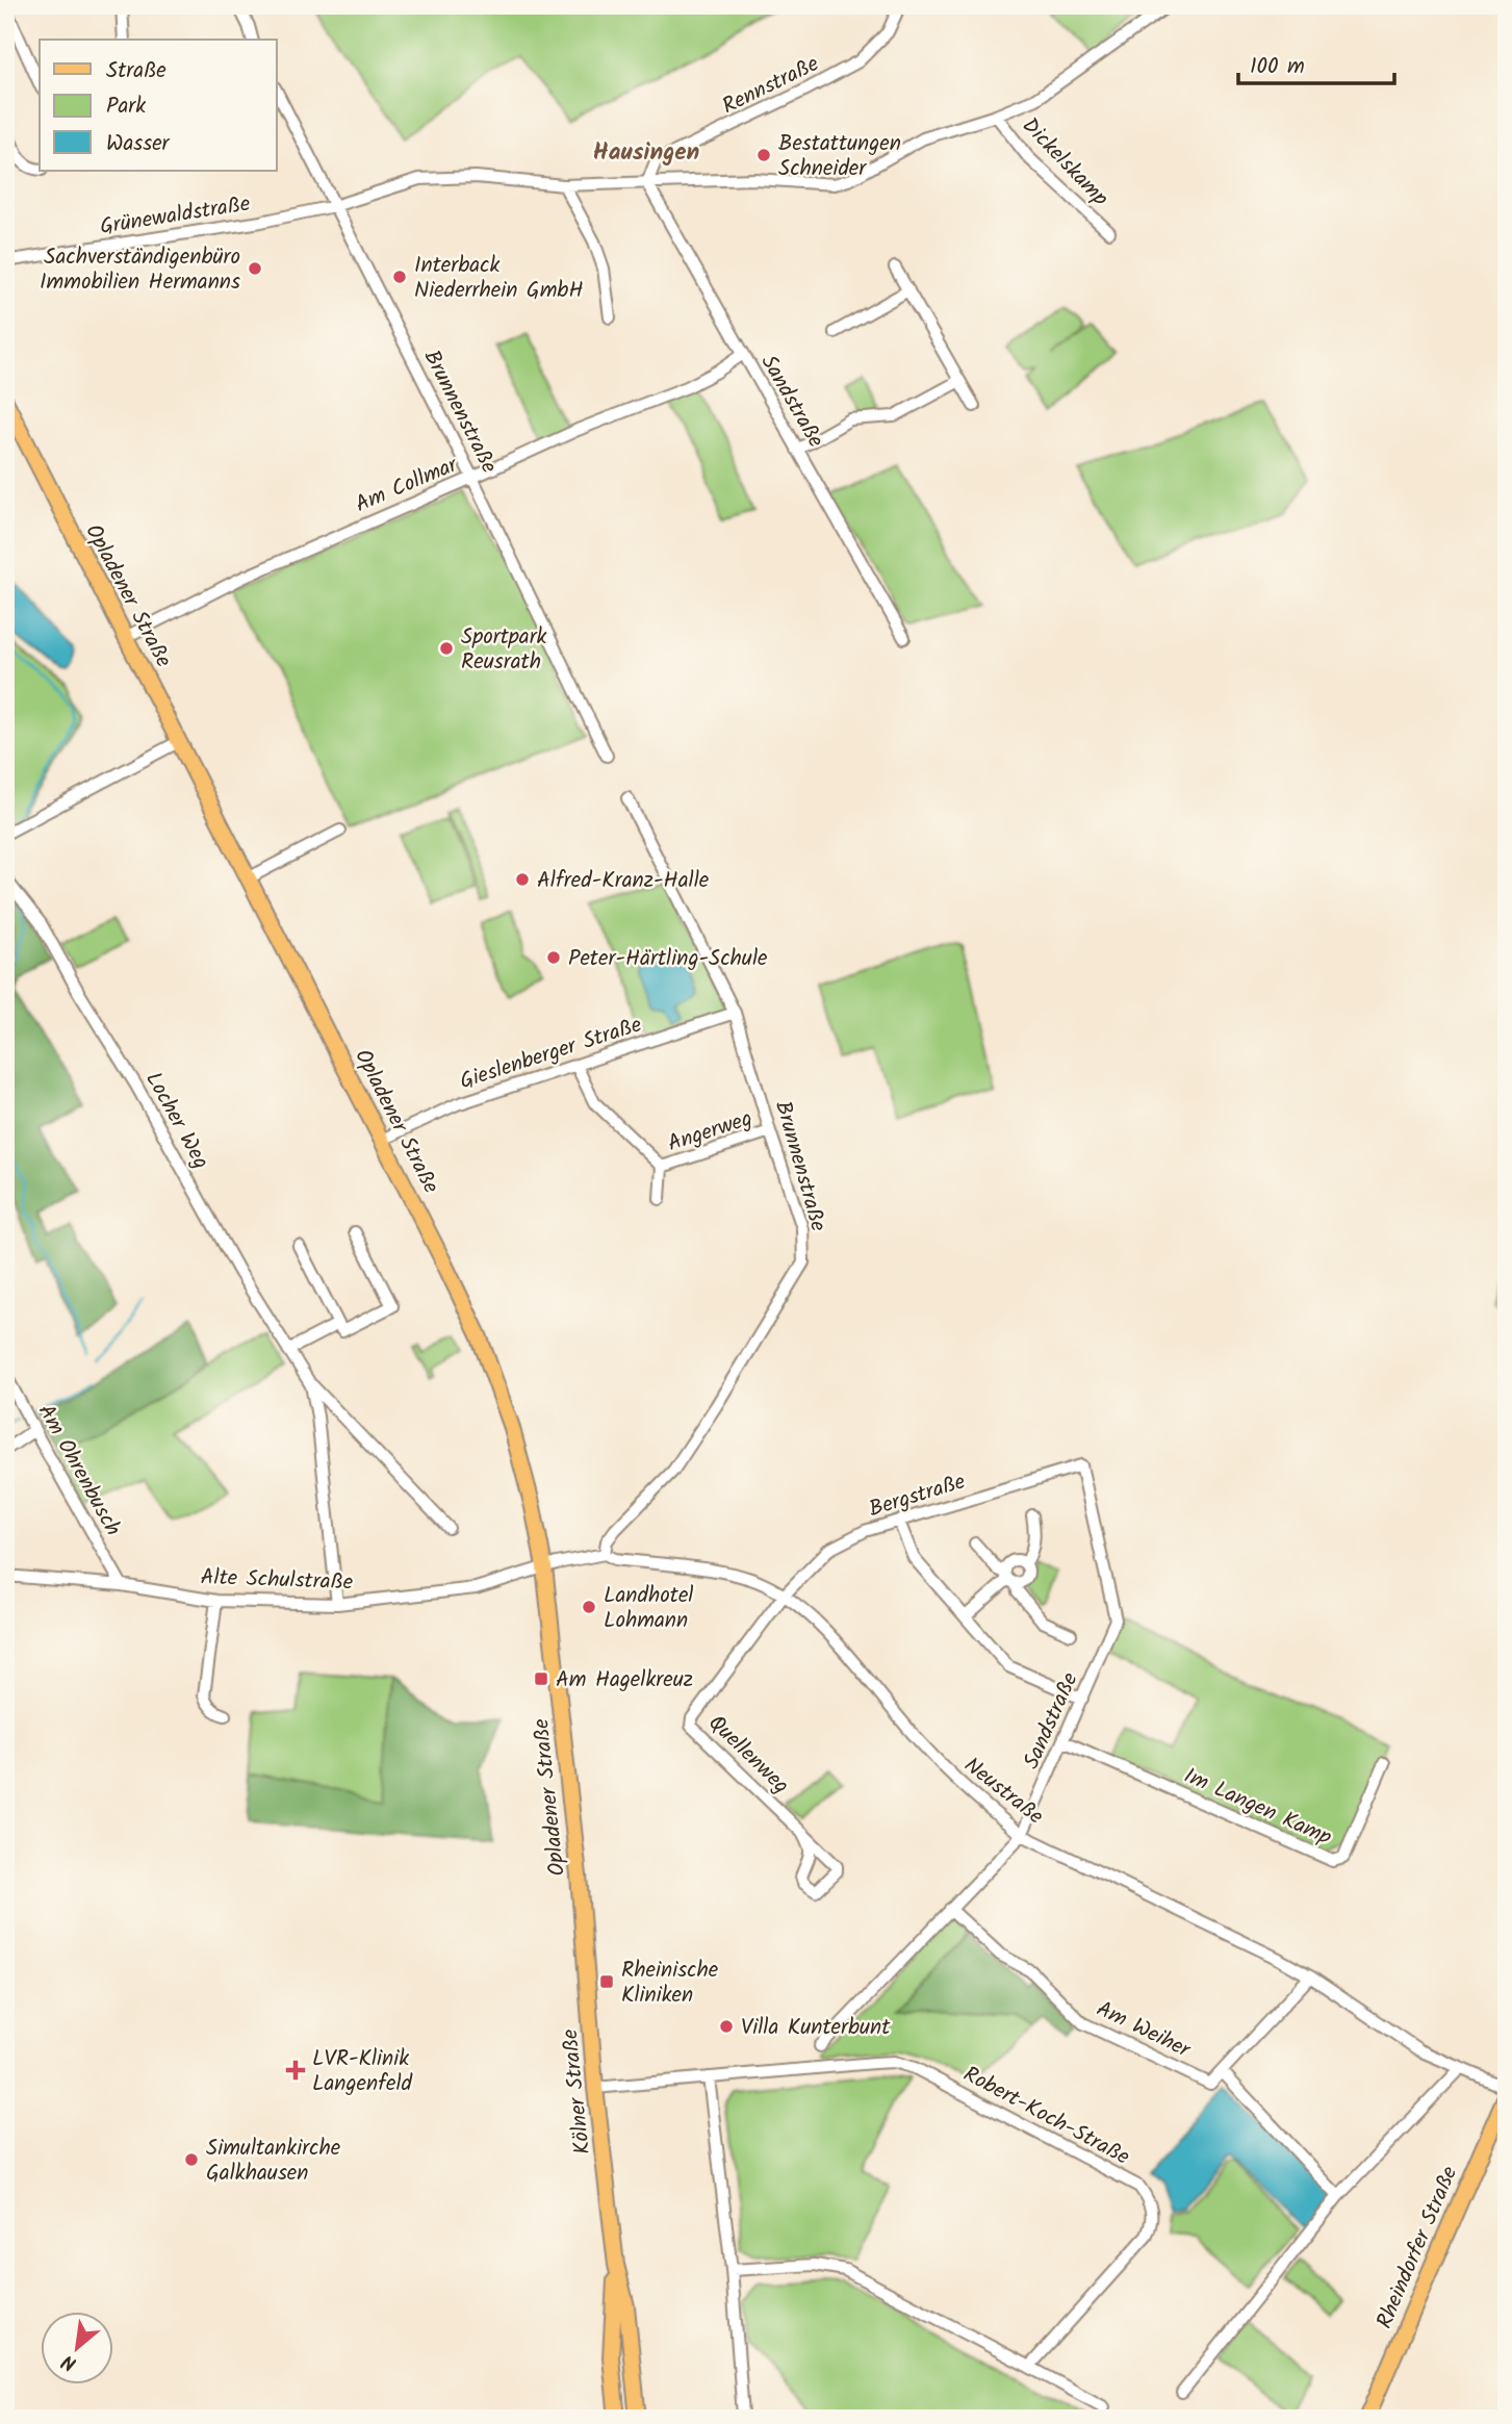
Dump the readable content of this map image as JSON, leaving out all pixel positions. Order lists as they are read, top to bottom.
{
  "streets": {
    "main road": ["Opladener Straße", "Kölner Straße", "Rheindorfer Straße"],
    "street": [
      "Rennstraße",
      "Dickelskamp",
      "Grünewaldstraße",
      "Sandstraße",
      "Brunnenstraße",
      "Am Collmar",
      "Gieslenberger Straße",
      "Locher Weg",
      "Angerweg",
      "Am Ohrenbusch",
      "Bergstraße",
      "Alte Schulstraße",
      "Quellenweg",
      "Neustraße",
      "Im Langen Kamp",
      "Am Weiher",
      "Robert-Koch-Straße"
    ]
  },
  "crossings": [
    ["Rennstraße", "Grünewaldstraße"],
    ["Rennstraße", "Sandstraße"],
    ["Dickelskamp", "Grünewaldstraße"],
    ["Grünewaldstraße", "Sandstraße"],
    ["Grünewaldstraße", "Brunnenstraße"],
    ["Sandstraße", "Am Collmar"],
    ["Sandstraße", "Bergstraße"],
    ["Sandstraße", "Neustraße"],
    ["Sandstraße", "Im Langen Kamp"],
    ["Sandstraße", "Am Weiher"],
    ["Brunnenstraße", "Am Collmar"],
    ["Brunnenstraße", "Gieslenberger Straße"],
    ["Brunnenstraße", "Angerweg"],
    ["Brunnenstraße", "Neustraße"],
    ["Am Collmar", "Opladener Straße"],
    ["Opladener Straße", "Gieslenberger Straße"],
    ["Opladener Straße", "Alte Schulstraße"],
    ["Opladener Straße", "Neustraße"],
    ["Opladener Straße", "Kölner Straße"],
    ["Gieslenberger Straße", "Angerweg"],
    ["Locher Weg", "Alte Schulstraße"],
    ["Am Ohrenbusch", "Alte Schulstraße"],
    ["Bergstraße", "Quellenweg"],
    ["Bergstraße", "Neustraße"],
    ["Alte Schulstraße", "Neustraße"],
    ["Quellenweg", "Neustraße"],
    ["Neustraße", "Rheindorfer Straße"],
    ["Kölner Straße", "Robert-Koch-Straße"]
  ],
  "districts": ["Hausingen"],
  "places": {
    "other": [
      "Bestattungen Schneider",
      "Sachverständigenbüro Immobilien Hermanns",
      "Interback Niederrhein GmbH",
      "Sportpark Reusrath",
      "Alfred-Kranz-Halle",
      "Peter-Härtling-Schule",
      "Landhotel Lohmann",
      "Villa Kunterbunt",
      "Simultankirche Galkhausen"
    ],
    "transit": ["Am Hagelkreuz", "Rheinische Kliniken"],
    "health": ["LVR-Klinik Langenfeld"]
  },
  "legend": ["Straße", "Park", "Wasser"],
  "scale_bar": "100 m",
  "north": "bottom left"
}
